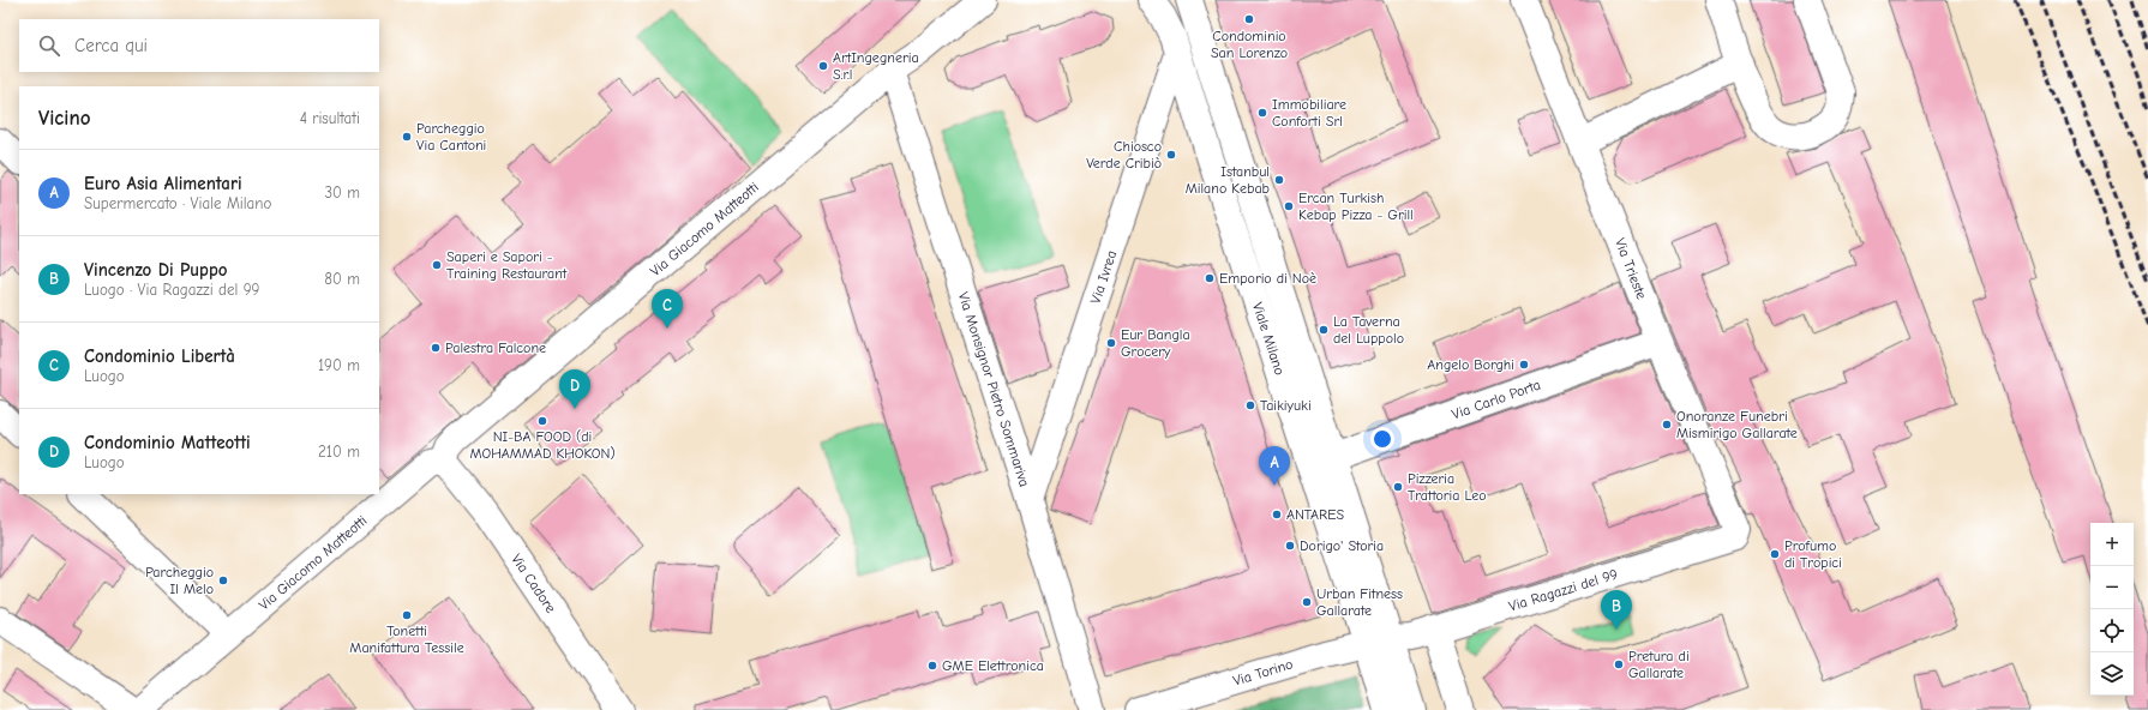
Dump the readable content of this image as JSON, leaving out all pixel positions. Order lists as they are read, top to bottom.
{
  "streets": {
    "street": [
      "Via Giacomo Matteotti",
      "Via Trieste",
      "Via Ivrea",
      "Viale Milano",
      "Via Monsignor Pietro Sommariva",
      "Via Carlo Porta",
      "Via Cadore",
      "Via Ragazzi del 99",
      "Via Torino"
    ]
  },
  "crossings": [
    ["Via Giacomo Matteotti", "Via Monsignor Pietro Sommariva"],
    ["Via Giacomo Matteotti", "Via Cadore"],
    ["Via Trieste", "Via Carlo Porta"],
    ["Via Trieste", "Via Ragazzi del 99"],
    ["Via Ivrea", "Viale Milano"],
    ["Via Ivrea", "Via Monsignor Pietro Sommariva"],
    ["Viale Milano", "Via Carlo Porta"],
    ["Viale Milano", "Via Ragazzi del 99"],
    ["Viale Milano", "Via Torino"],
    ["Via Ragazzi del 99", "Via Torino"]
  ],
  "places": [
    "Condominio San Lorenzo",
    "ArtIngegneria S.r.l",
    "Immobiliare Conforti Srl",
    "Parcheggio Via Cantoni",
    "Chiosco Verde Cribiò",
    "Istanbul Milano Kebab",
    "Ercan Turkish Kebap Pizza - Grill",
    "Saperi e Sapori - Training Restaurant",
    "Emporio di Noè",
    "La Taverna del Luppolo",
    "Eur Bangla Grocery",
    "Palestra Falcone",
    "Angelo Borghi",
    "Taikiyuki",
    "NI-BA FOOD (di MOHAMMAD KHOKON)",
    "Onoranze Funebri Mismirigo Gallarate",
    "Pizzeria Trattoria Leo",
    "ANTARES",
    "Dorigo' Storia",
    "Profumo di Tropici",
    "Parcheggio Il Melo",
    "Urban Fitness Gallarate",
    "Tonetti Manifattura Tessile",
    "Pretura di Gallarate",
    "GME Elettronica"
  ],
  "page": {
    "search": "Cerca qui",
    "heading": ["Vicino", "4 risultati"],
    "list": [
      {
        "mark": "A",
        "name": "Euro Asia Alimentari",
        "note": "Supermercato · Viale Milano",
        "value": "30 m"
      },
      {
        "mark": "B",
        "name": "Vincenzo Di Puppo",
        "note": "Luogo · Via Ragazzi del 99",
        "value": "80 m"
      },
      {
        "mark": "C",
        "name": "Condominio Libertà",
        "note": "Luogo",
        "value": "190 m"
      },
      {
        "mark": "D",
        "name": "Condominio Matteotti",
        "note": "Luogo",
        "value": "210 m"
      }
    ],
    "pins": [
      "C",
      "D",
      "A",
      "B"
    ],
    "map_buttons": ["+", "−"]
  }
}
